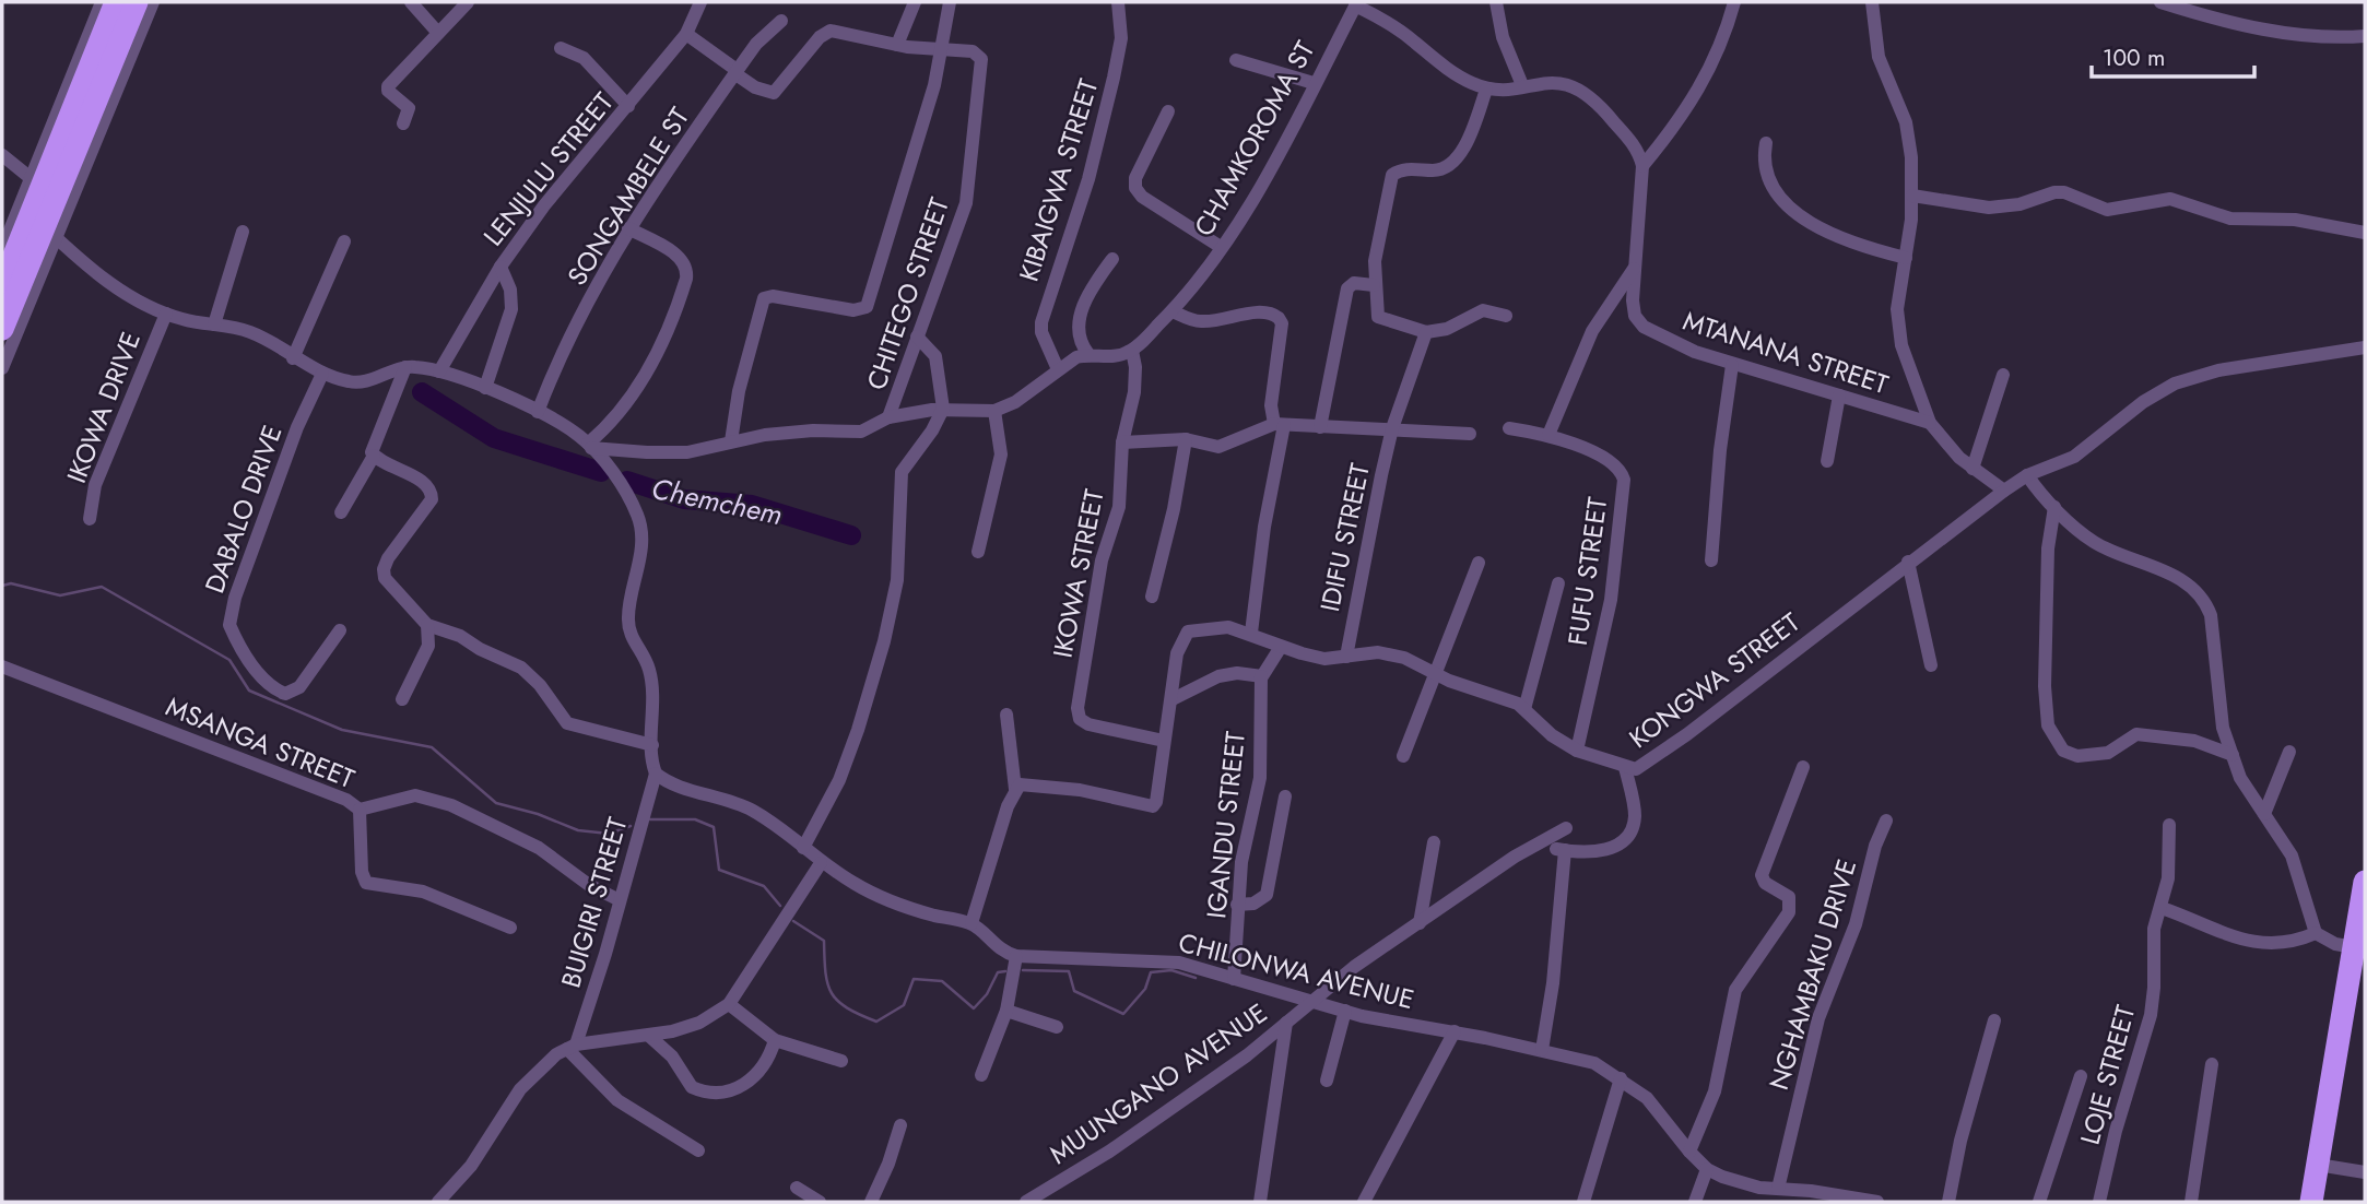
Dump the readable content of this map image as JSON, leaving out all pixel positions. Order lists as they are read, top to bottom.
{
  "streets": {
    "street": [
      "CHAMKOROMA ST",
      "LENJULU STREET",
      "KIBAIGWA STREET",
      "SONGAMBELE ST",
      "CHITEGO STREET",
      "MTANANA STREET",
      "IKOWA DRIVE",
      "DABALO DRIVE",
      "IDIFU STREET",
      "FUFU STREET",
      "IKOWA STREET",
      "KONGWA STREET",
      "MSANGA STREET",
      "IGANDU STREET",
      "BUIGIRI STREET",
      "CHILONWA AVENUE",
      "NGHAMBAKU DRIVE",
      "LOJE STREET",
      "MUUNGANO AVENUE"
    ]
  },
  "crossings": [
    ["CHAMKOROMA ST", "IKOWA STREET"],
    ["SONGAMBELE ST", "CHITEGO STREET"],
    ["IDIFU STREET", "KONGWA STREET"],
    ["FUFU STREET", "KONGWA STREET"],
    ["IKOWA STREET", "KONGWA STREET"],
    ["MSANGA STREET", "BUIGIRI STREET"],
    ["IGANDU STREET", "CHILONWA AVENUE"],
    ["CHILONWA AVENUE", "NGHAMBAKU DRIVE"],
    ["CHILONWA AVENUE", "MUUNGANO AVENUE"]
  ],
  "water": ["Chemchem"],
  "scale_bar": "100 m"
}
